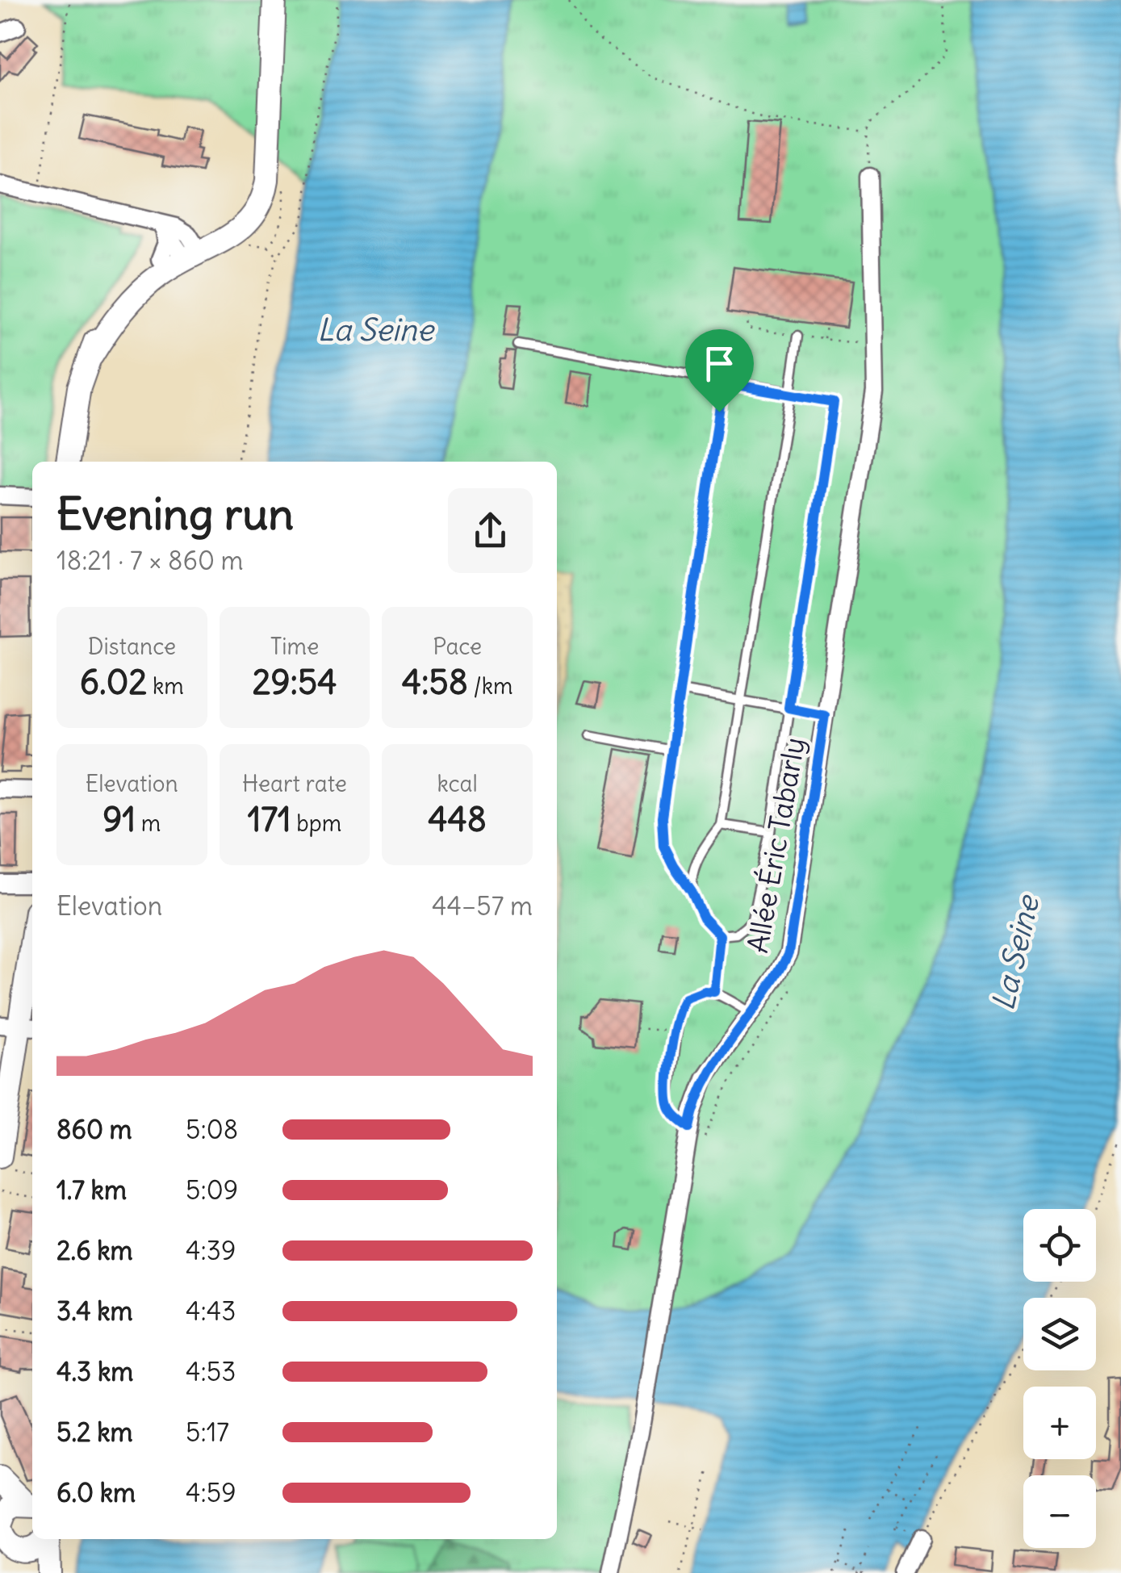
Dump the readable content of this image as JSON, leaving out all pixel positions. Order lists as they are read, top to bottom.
{
  "streets": {
    "street": ["Allée Éric Tabarly"]
  },
  "water": ["La Seine"],
  "page": {
    "heading": ["Evening run", "18:21 · 7 × 860 m"],
    "stats": [
      ["Distance", "6.02 km"],
      ["Time", "29:54"],
      ["Pace", "4:58 /km"],
      ["Elevation", "91 m"],
      ["Heart rate", "171 bpm"],
      ["kcal", "448"]
    ],
    "chart": ["Elevation", "44–57 m"],
    "list": [
      {
        "name": "860 m",
        "note": "5:08"
      },
      {
        "name": "1.7 km",
        "note": "5:09"
      },
      {
        "name": "2.6 km",
        "note": "4:39"
      },
      {
        "name": "3.4 km",
        "note": "4:43"
      },
      {
        "name": "4.3 km",
        "note": "4:53"
      },
      {
        "name": "5.2 km",
        "note": "5:17"
      },
      {
        "name": "6.0 km",
        "note": "4:59"
      }
    ],
    "map_buttons": ["+", "−"]
  }
}
